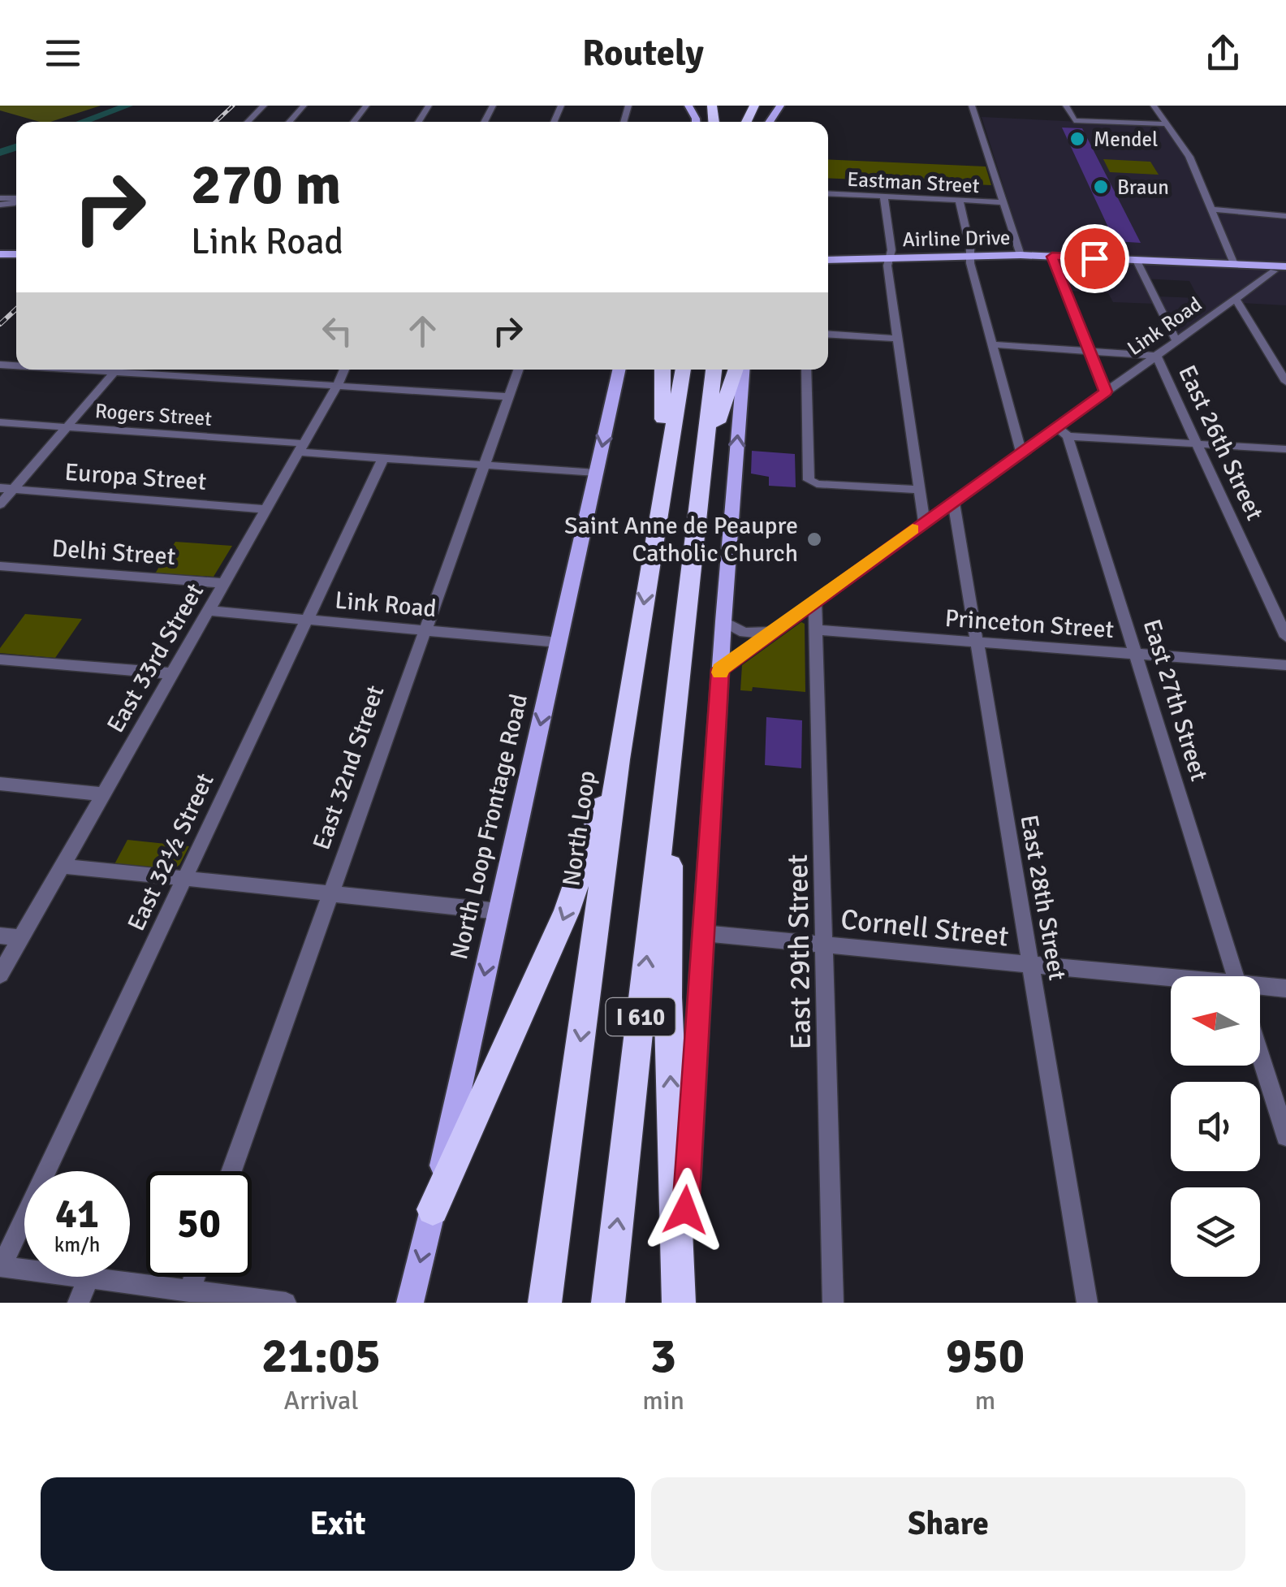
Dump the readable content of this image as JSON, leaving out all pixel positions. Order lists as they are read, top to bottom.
{
  "streets": {
    "highway": ["North Loop", "I 610"],
    "main road": ["Airline Drive", "North Loop Frontage Road"],
    "street": [
      "Eastman Street",
      "Link Road",
      "Rogers Street",
      "East 26th Street",
      "Europa Street",
      "Delhi Street",
      "Princeton Street",
      "East 33rd Street",
      "East 27th Street",
      "East 32nd Street",
      "East 32½ Street",
      "East 28th Street",
      "Cornell Street",
      "East 29th Street"
    ]
  },
  "crossings": [
    ["Airline Drive", "Link Road"],
    ["Link Road", "East 26th Street"],
    ["Link Road", "East 33rd Street"],
    ["Link Road", "East 27th Street"],
    ["Link Road", "East 32nd Street"],
    ["Link Road", "North Loop Frontage Road"],
    ["Link Road", "East 32½ Street"],
    ["Link Road", "East 28th Street"],
    ["Link Road", "East 29th Street"],
    ["Rogers Street", "East 33rd Street"],
    ["Rogers Street", "East 32nd Street"],
    ["Rogers Street", "North Loop Frontage Road"],
    ["Rogers Street", "East 32½ Street"],
    ["Europa Street", "East 33rd Street"],
    ["Delhi Street", "East 33rd Street"],
    ["Princeton Street", "East 27th Street"],
    ["Princeton Street", "East 28th Street"],
    ["Princeton Street", "East 29th Street"],
    ["East 28th Street", "Cornell Street"],
    ["Cornell Street", "East 29th Street"]
  ],
  "one_way": ["North Loop Frontage Road"],
  "places": ["Mendel", "Braun", "Saint Anne de Peaupre Catholic Church"],
  "north": "left",
  "page": {
    "header": "Routely",
    "turn": ["270 m", "Link Road"],
    "speed": "41 km/h",
    "limit": "50",
    "eta": [
      "21:05",
      "Arrival",
      "3",
      "min",
      "950",
      "m"
    ],
    "buttons": ["Exit", "Share"]
  }
}
